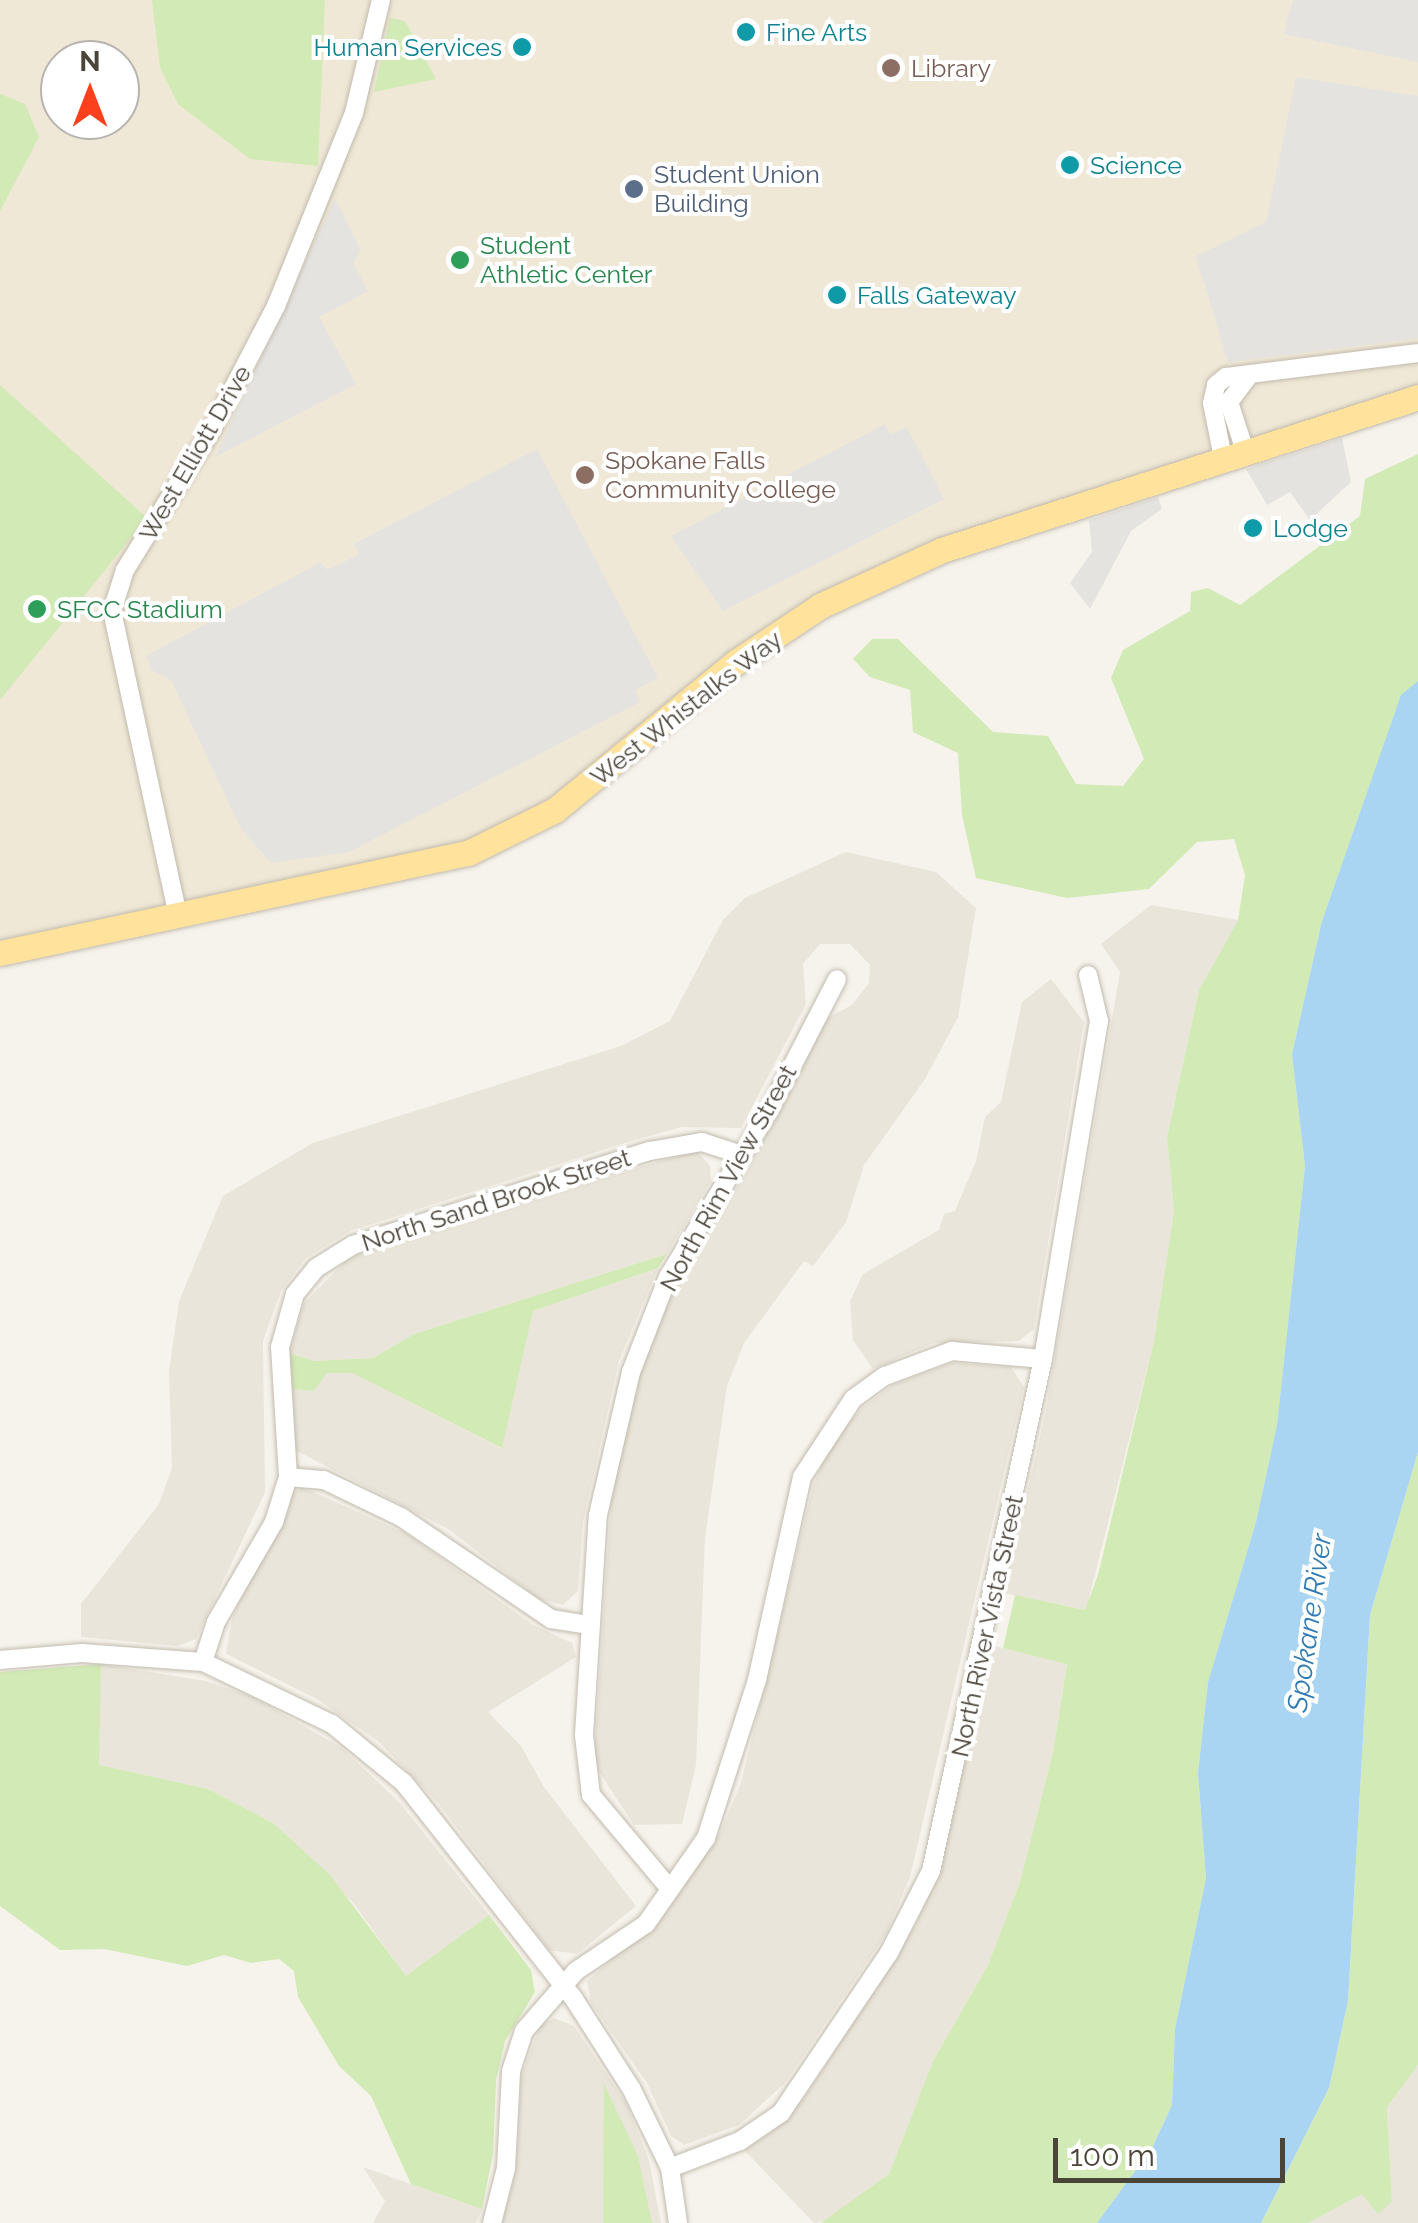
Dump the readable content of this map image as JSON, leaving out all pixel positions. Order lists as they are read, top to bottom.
{
  "streets": {
    "main road": ["West Whistalks Way"],
    "street": [
      "West Elliott Drive",
      "North Rim View Street",
      "North Sand Brook Street",
      "North River Vista Street"
    ]
  },
  "crossings": [
    ["West Elliott Drive", "West Whistalks Way"],
    ["North Rim View Street", "North Sand Brook Street"]
  ],
  "water": ["Spokane River"],
  "places": [
    "Fine Arts",
    "Human Services",
    "Library",
    "Science",
    "Student Union Building",
    "Student Athletic Center",
    "Falls Gateway",
    "Spokane Falls Community College",
    "Lodge",
    "SFCC Stadium"
  ],
  "scale_bar": "100 m",
  "north": "top"
}
